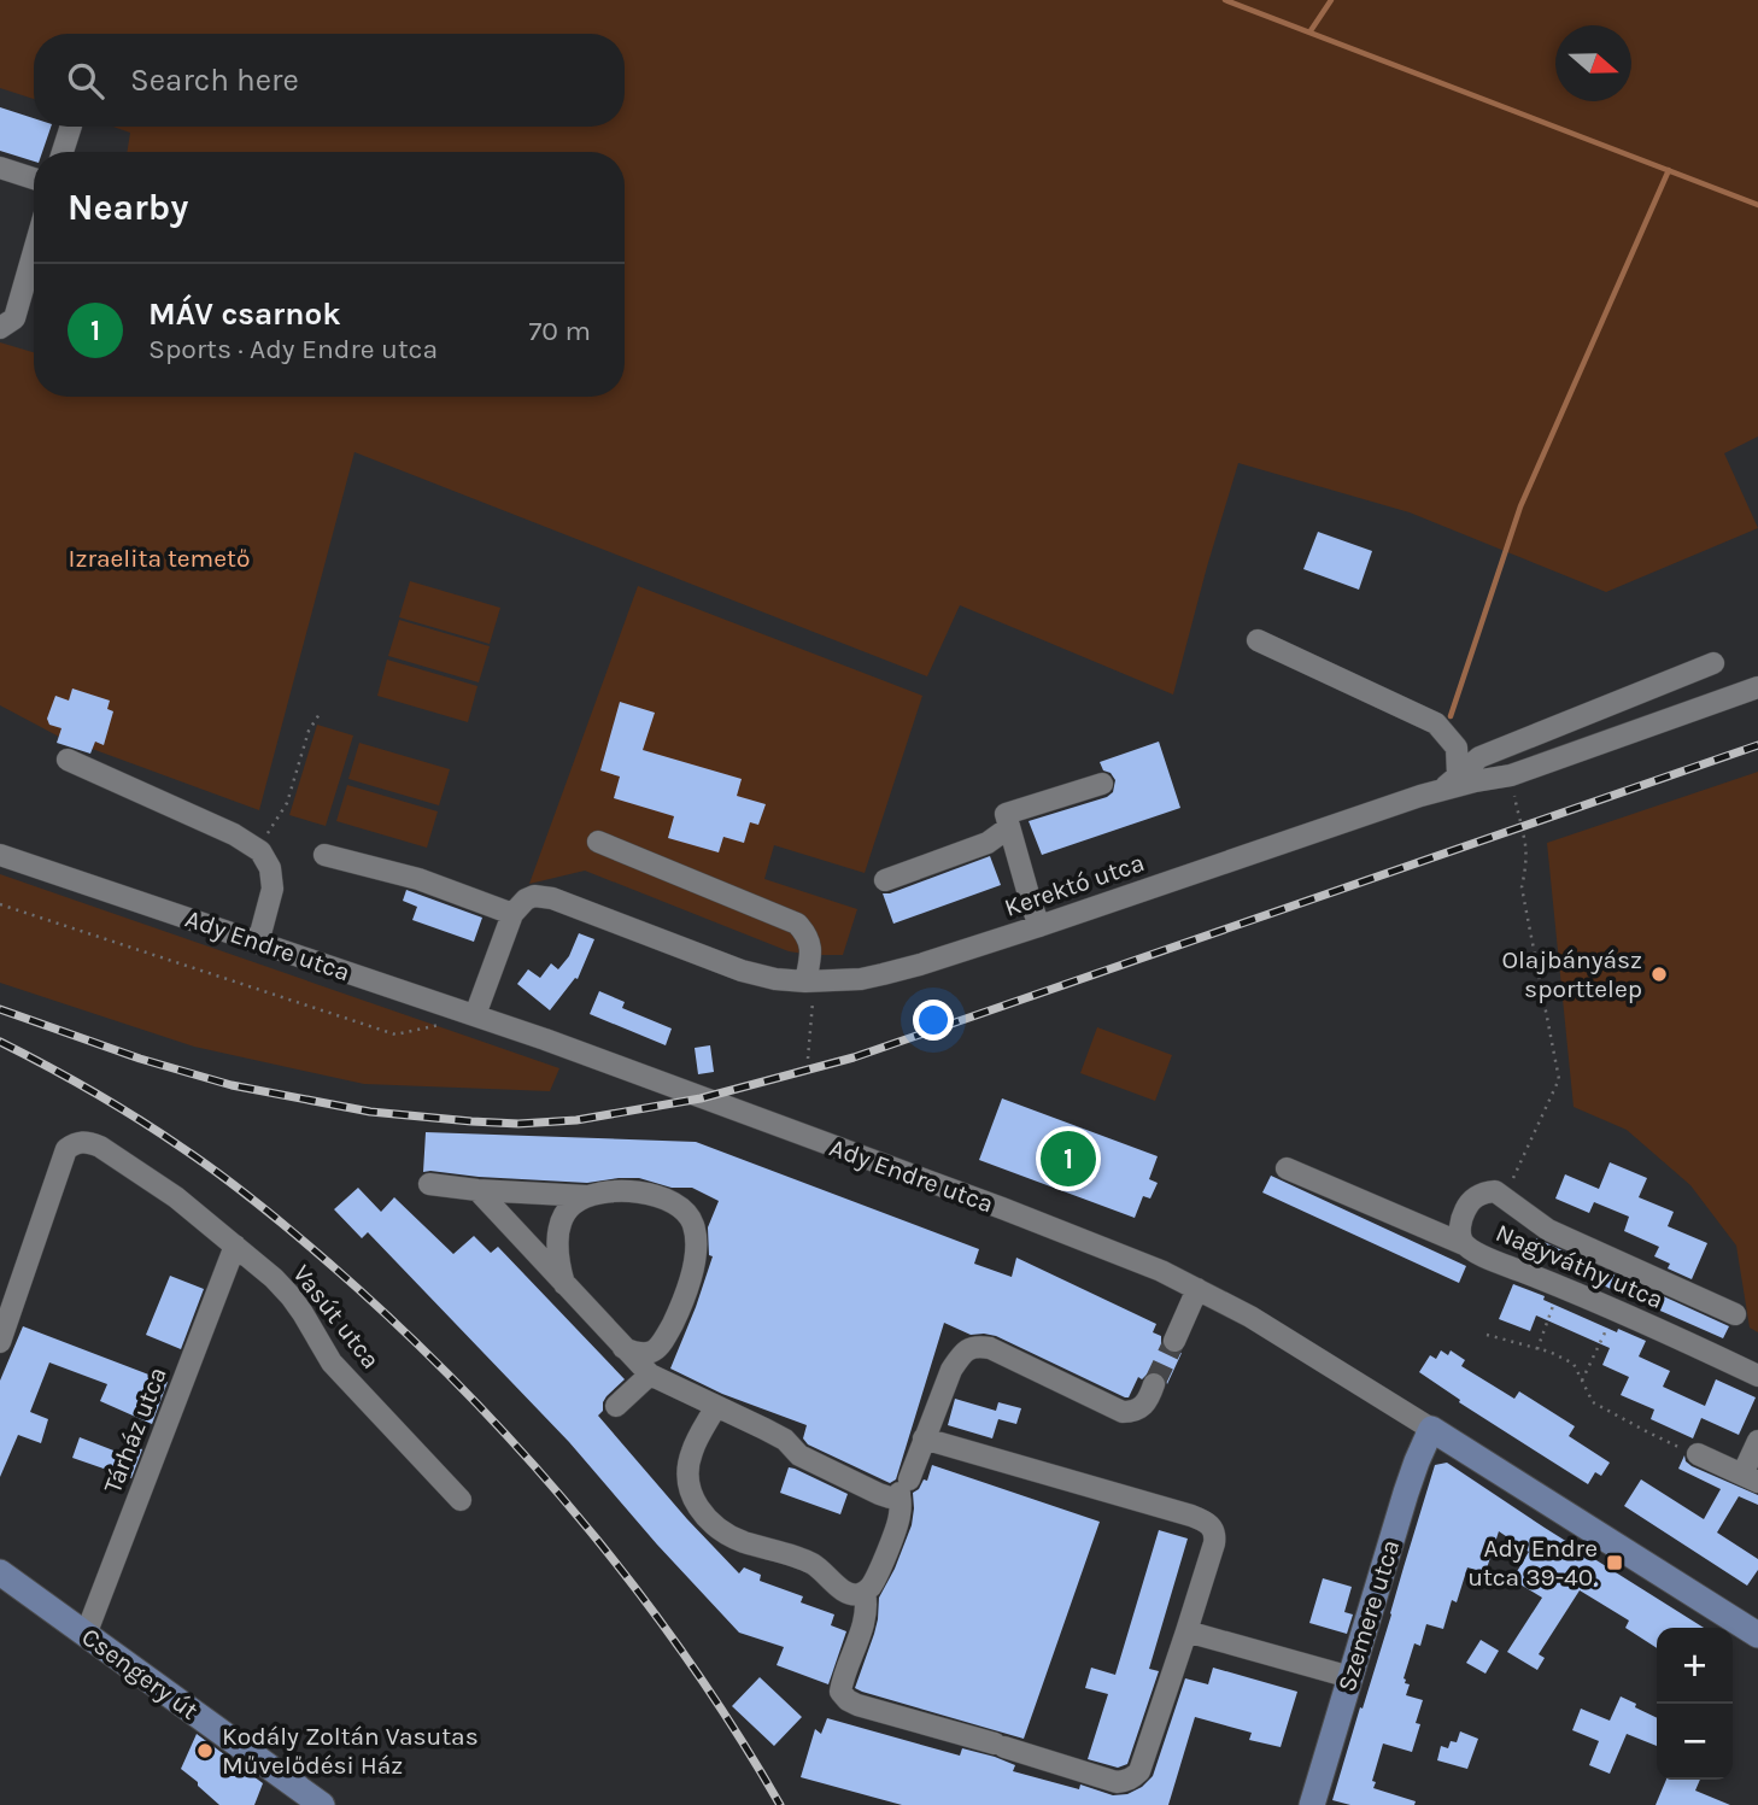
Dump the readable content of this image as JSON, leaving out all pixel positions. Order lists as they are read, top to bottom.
{
  "streets": {
    "main road": ["Ady Endre utca", "Szemere utca", "Csengery út"],
    "street": [
      "Kerektó utca",
      "Nagyváthy utca",
      "Vasút utca",
      "Tárház utca"
    ]
  },
  "crossings": [
    ["Ady Endre utca", "Szemere utca"],
    ["Vasút utca", "Tárház utca"],
    ["Tárház utca", "Csengery út"]
  ],
  "parks": ["Izraelita temető"],
  "places": {
    "other": ["Olajbányász sporttelep", "Kodály Zoltán Vasutas Művelődési Ház"],
    "transit": ["Ady Endre utca 39-40."]
  },
  "north": "right",
  "page": {
    "search": "Search here",
    "heading": "Nearby",
    "list": [
      {
        "mark": "1",
        "name": "MÁV csarnok",
        "note": "Sports · Ady Endre utca",
        "value": "70 m"
      }
    ],
    "pins": "1",
    "map_buttons": ["+", "−"]
  }
}
